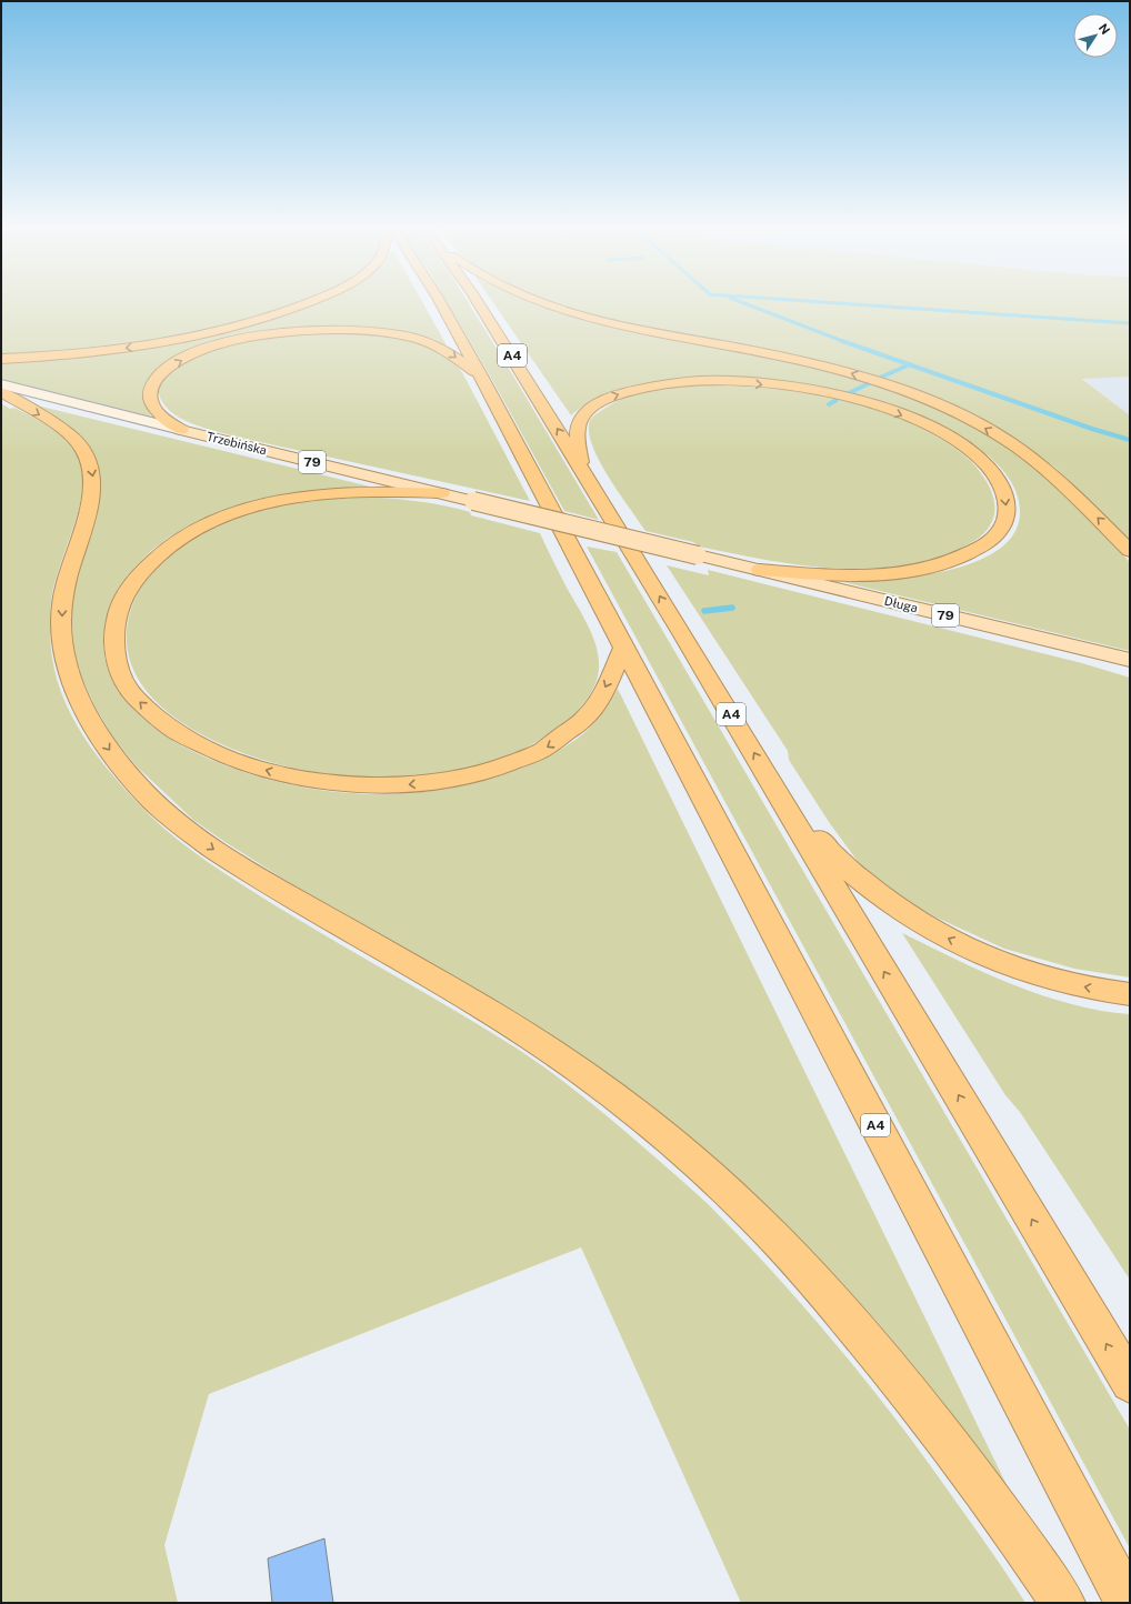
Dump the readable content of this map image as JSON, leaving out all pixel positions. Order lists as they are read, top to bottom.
{
  "streets": {
    "highway": ["A4"],
    "main road": ["Trzebińska", "79", "Długa"]
  },
  "crossings": [
    ["Trzebińska", "Długa"]
  ],
  "north": "top right"
}
